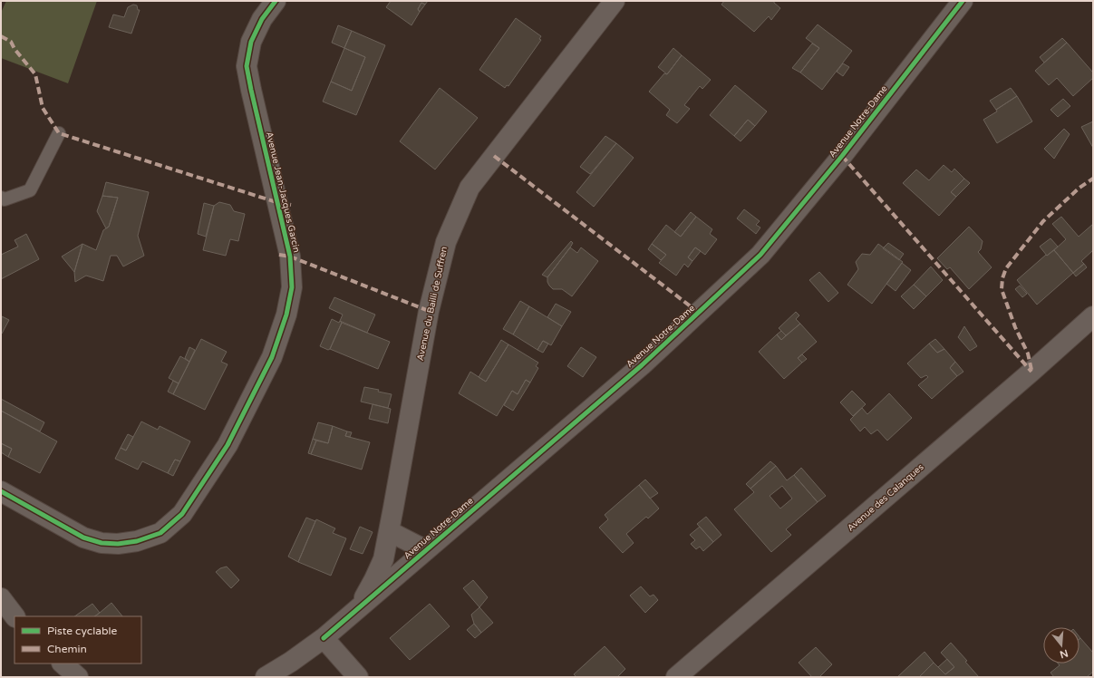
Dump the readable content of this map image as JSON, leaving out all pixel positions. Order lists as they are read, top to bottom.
{
  "streets": {
    "street": [
      "Avenue Notre-Dame",
      "Avenue Jean-Jacques Garcin",
      "Avenue du Bailli de Suffren",
      "Avenue des Calanques"
    ]
  },
  "crossings": [
    ["Avenue Notre-Dame", "Avenue du Bailli de Suffren"]
  ],
  "legend": ["Piste cyclable", "Chemin"],
  "north": "bottom"
}
